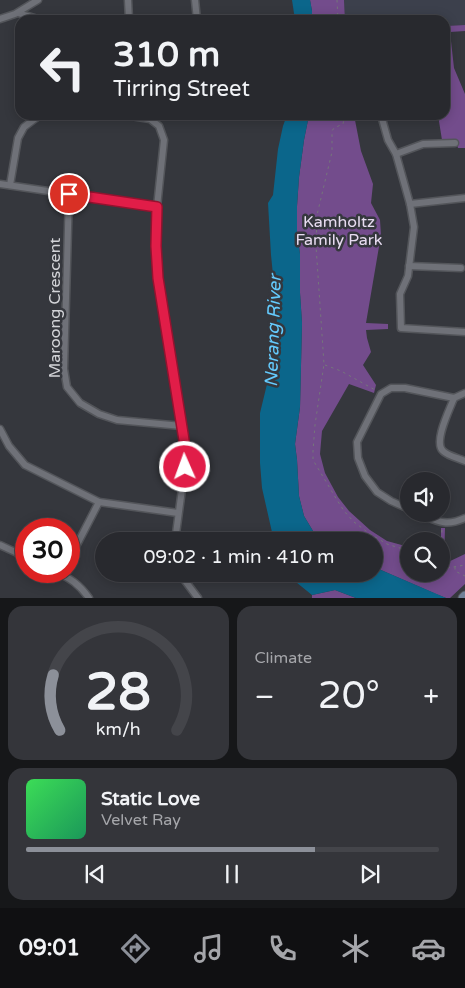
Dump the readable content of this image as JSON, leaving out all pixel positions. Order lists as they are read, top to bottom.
{
  "streets": {
    "street": ["Maroong Crescent"]
  },
  "water": ["Nerang River"],
  "parks": ["Kamholtz Family Park"],
  "page": {
    "turn": ["310 m", "Tirring Street"],
    "limit": "30",
    "trip": "09:02 · 1 min · 410 m",
    "tile": "Climate",
    "heat": ["−", "20°", "+"],
    "song": ["Static Love", "Velvet Ray"],
    "tabs": "09:01",
    "gauge": ["28", "km/h"]
  }
}
